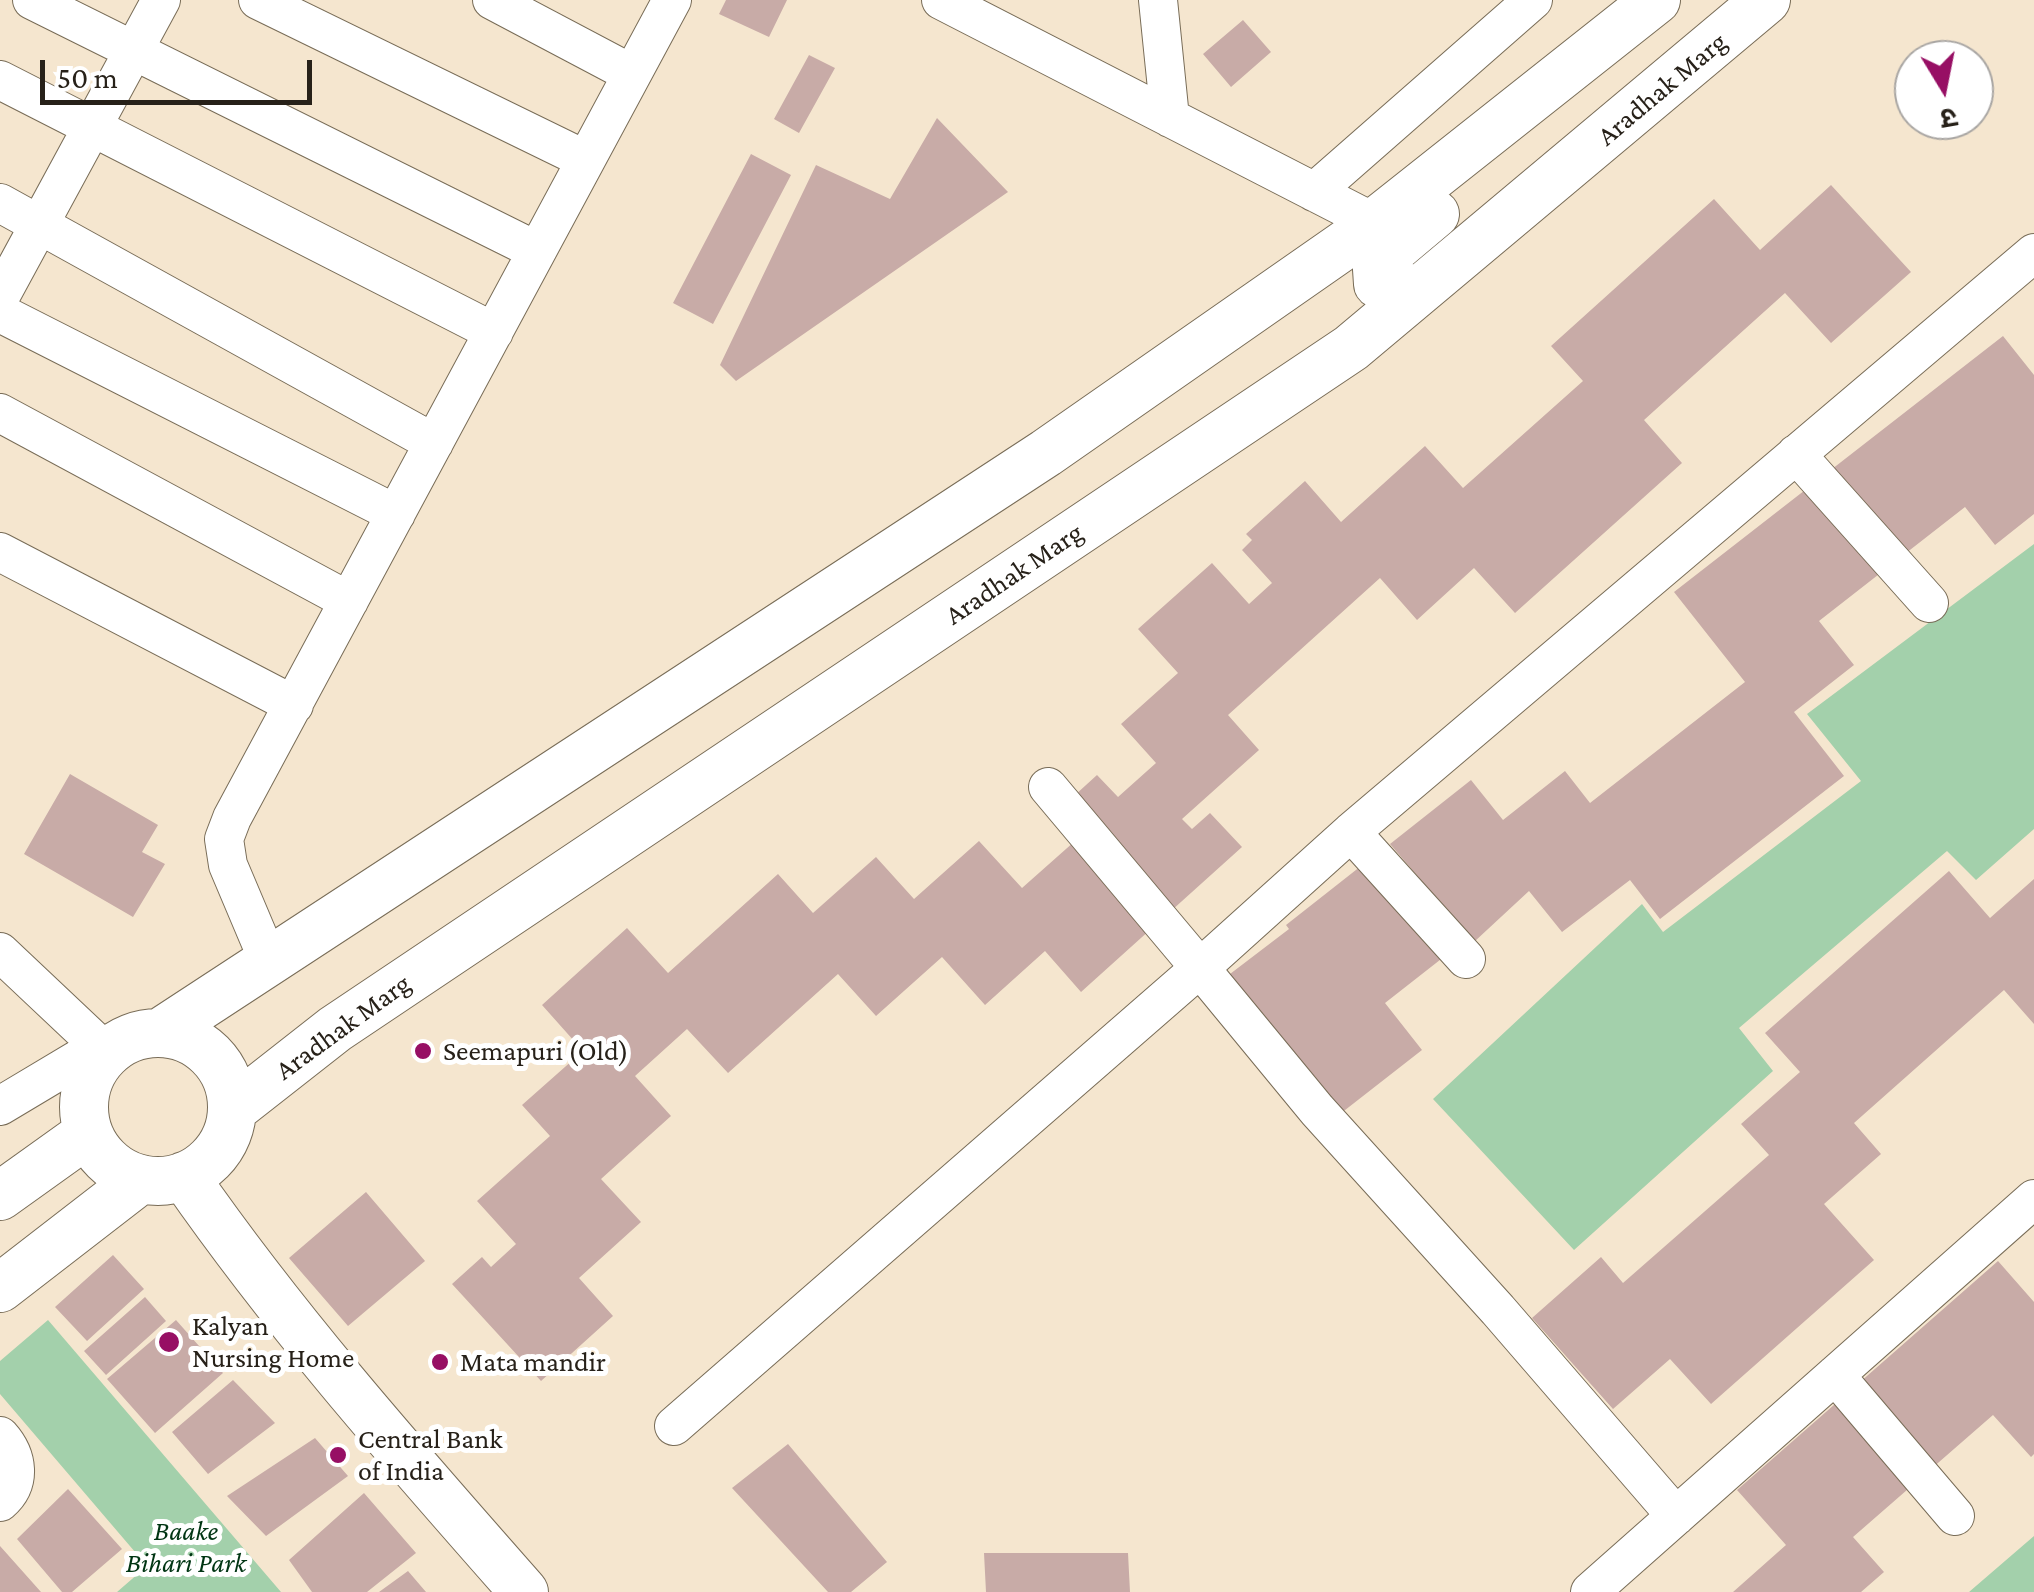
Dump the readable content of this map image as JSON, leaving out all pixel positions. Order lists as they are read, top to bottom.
{
  "streets": {
    "main road": ["Aradhak Marg"]
  },
  "parks": ["Baake Bihari Park"],
  "places": [
    "Seemapuri (Old)",
    "Kalyan Nursing Home",
    "Mata mandir",
    "Central Bank of India"
  ],
  "scale_bar": "50 m",
  "north": "bottom"
}
